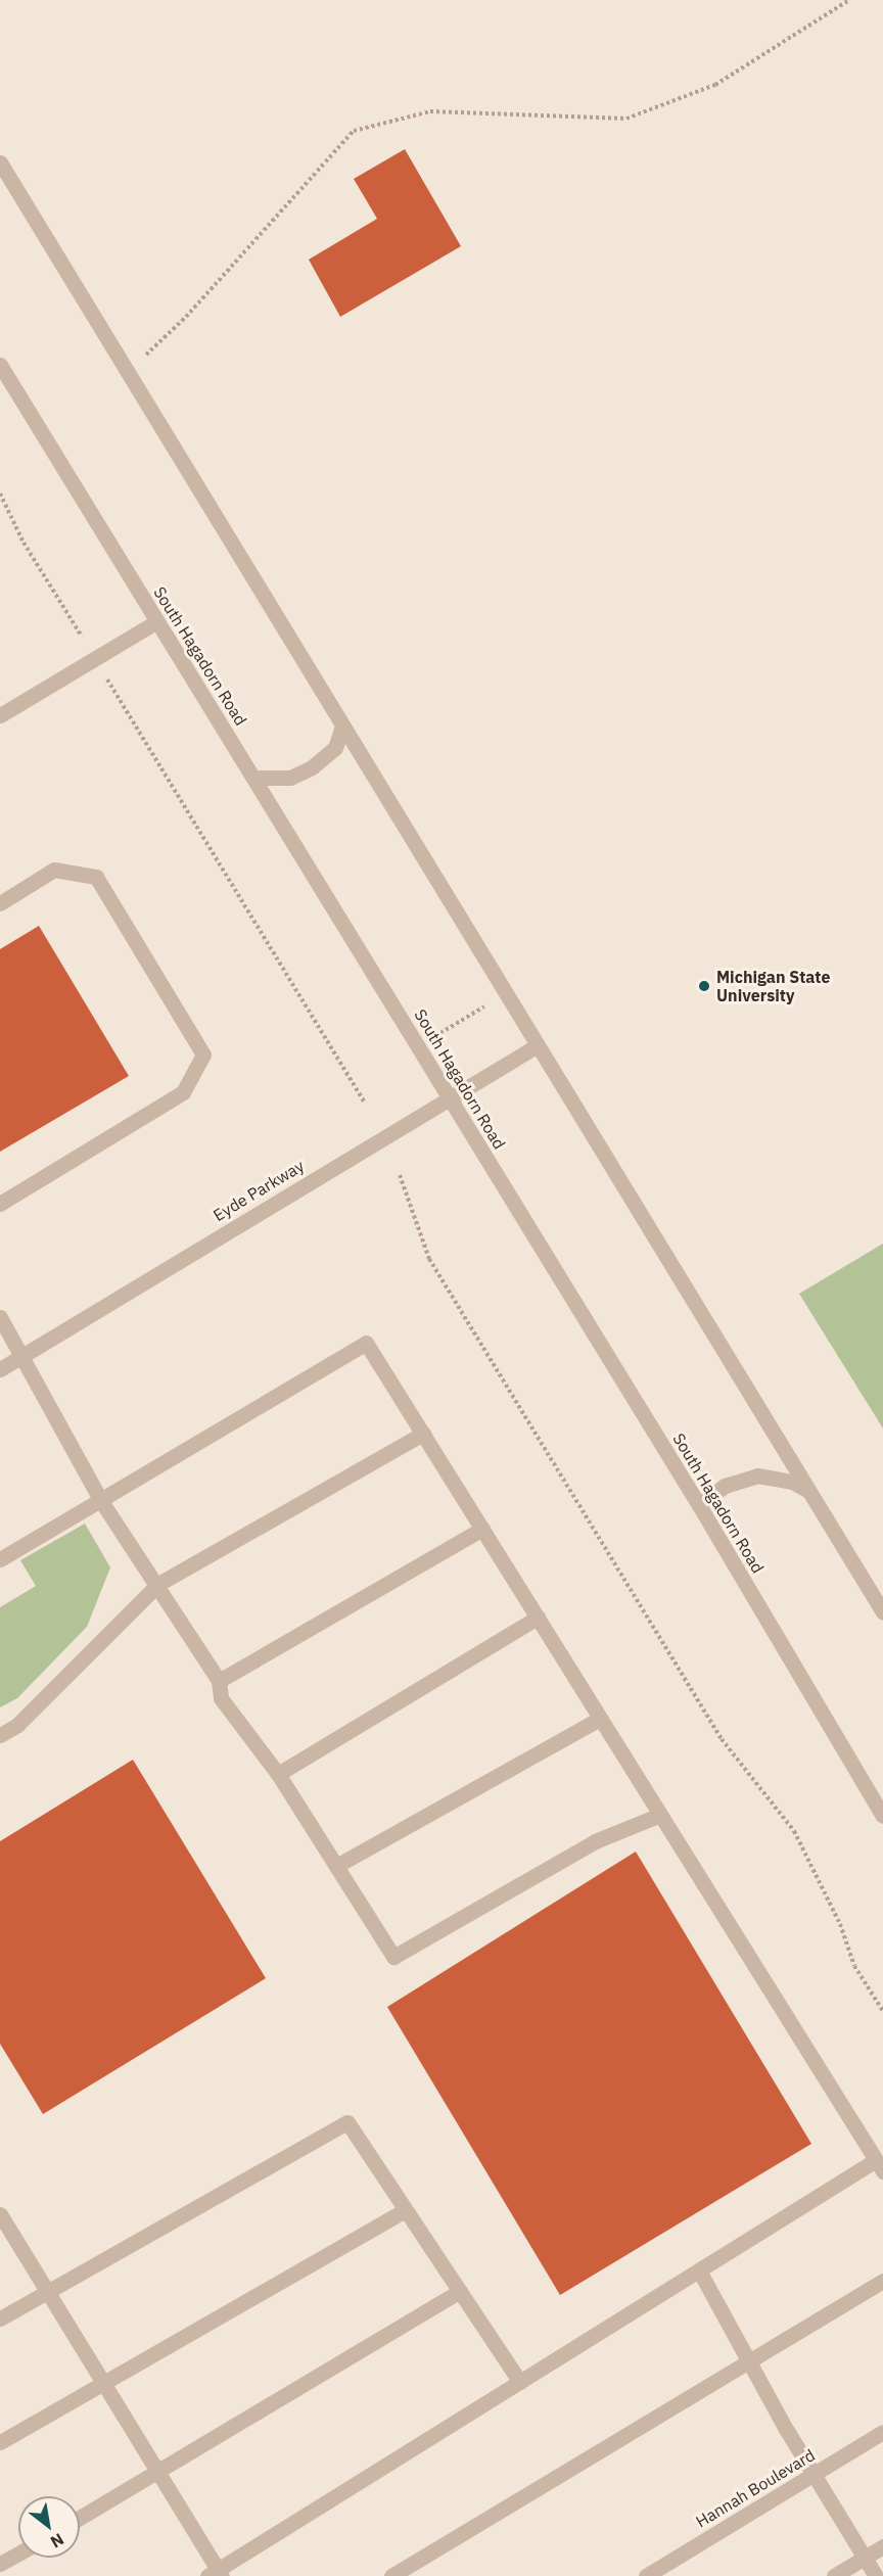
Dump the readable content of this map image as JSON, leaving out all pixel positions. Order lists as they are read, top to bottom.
{
  "streets": {
    "street": ["South Hagadorn Road", "Eyde Parkway", "Hannah Boulevard"]
  },
  "crossings": [
    ["South Hagadorn Road", "Eyde Parkway"]
  ],
  "places": ["Michigan State University"],
  "north": "bottom right"
}
